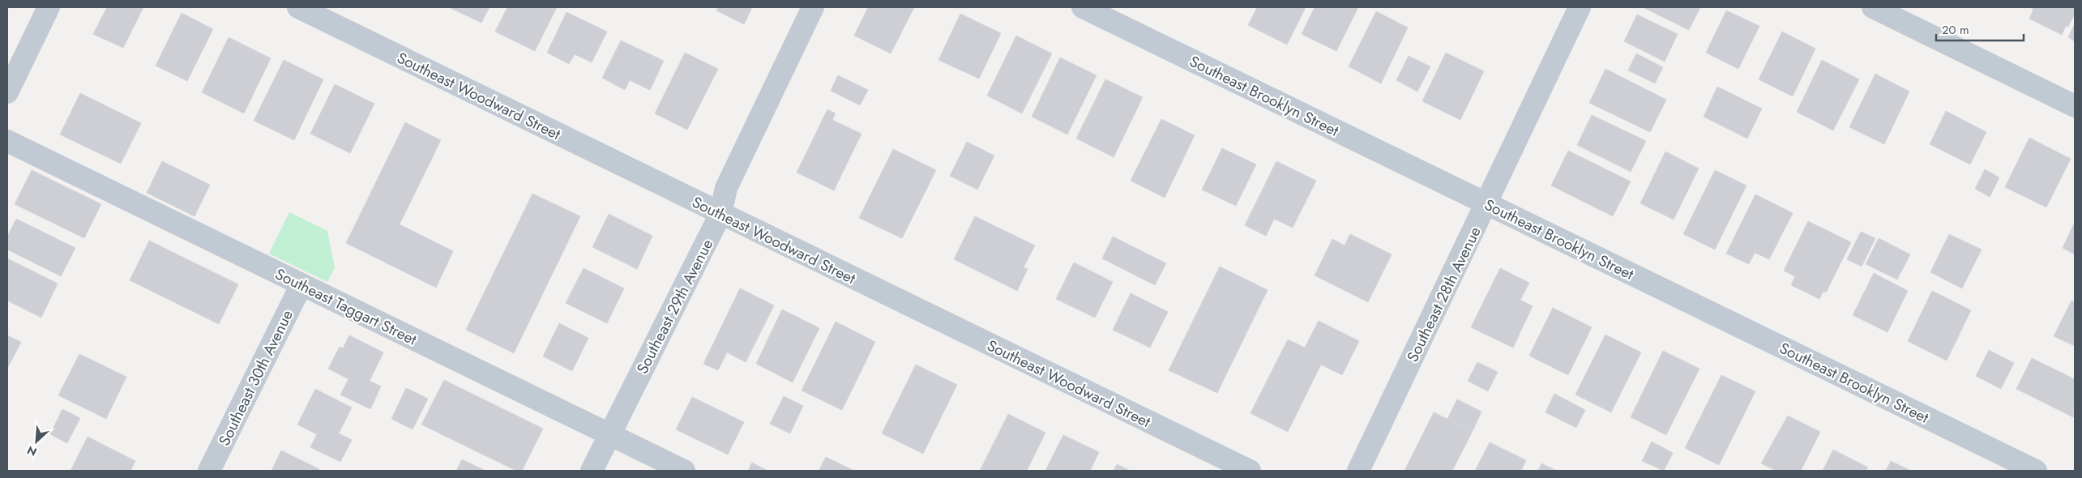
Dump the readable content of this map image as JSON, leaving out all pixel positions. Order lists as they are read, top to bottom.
{
  "streets": {
    "street": [
      "Southeast Woodward Street",
      "Southeast Brooklyn Street",
      "Southeast 28th Avenue",
      "Southeast Taggart Street",
      "Southeast 29th Avenue",
      "Southeast 30th Avenue"
    ]
  },
  "crossings": [
    ["Southeast Woodward Street", "Southeast 29th Avenue"],
    ["Southeast Brooklyn Street", "Southeast 28th Avenue"],
    ["Southeast Taggart Street", "Southeast 29th Avenue"],
    ["Southeast Taggart Street", "Southeast 30th Avenue"]
  ],
  "scale_bar": "20 m",
  "north": "bottom left"
}
